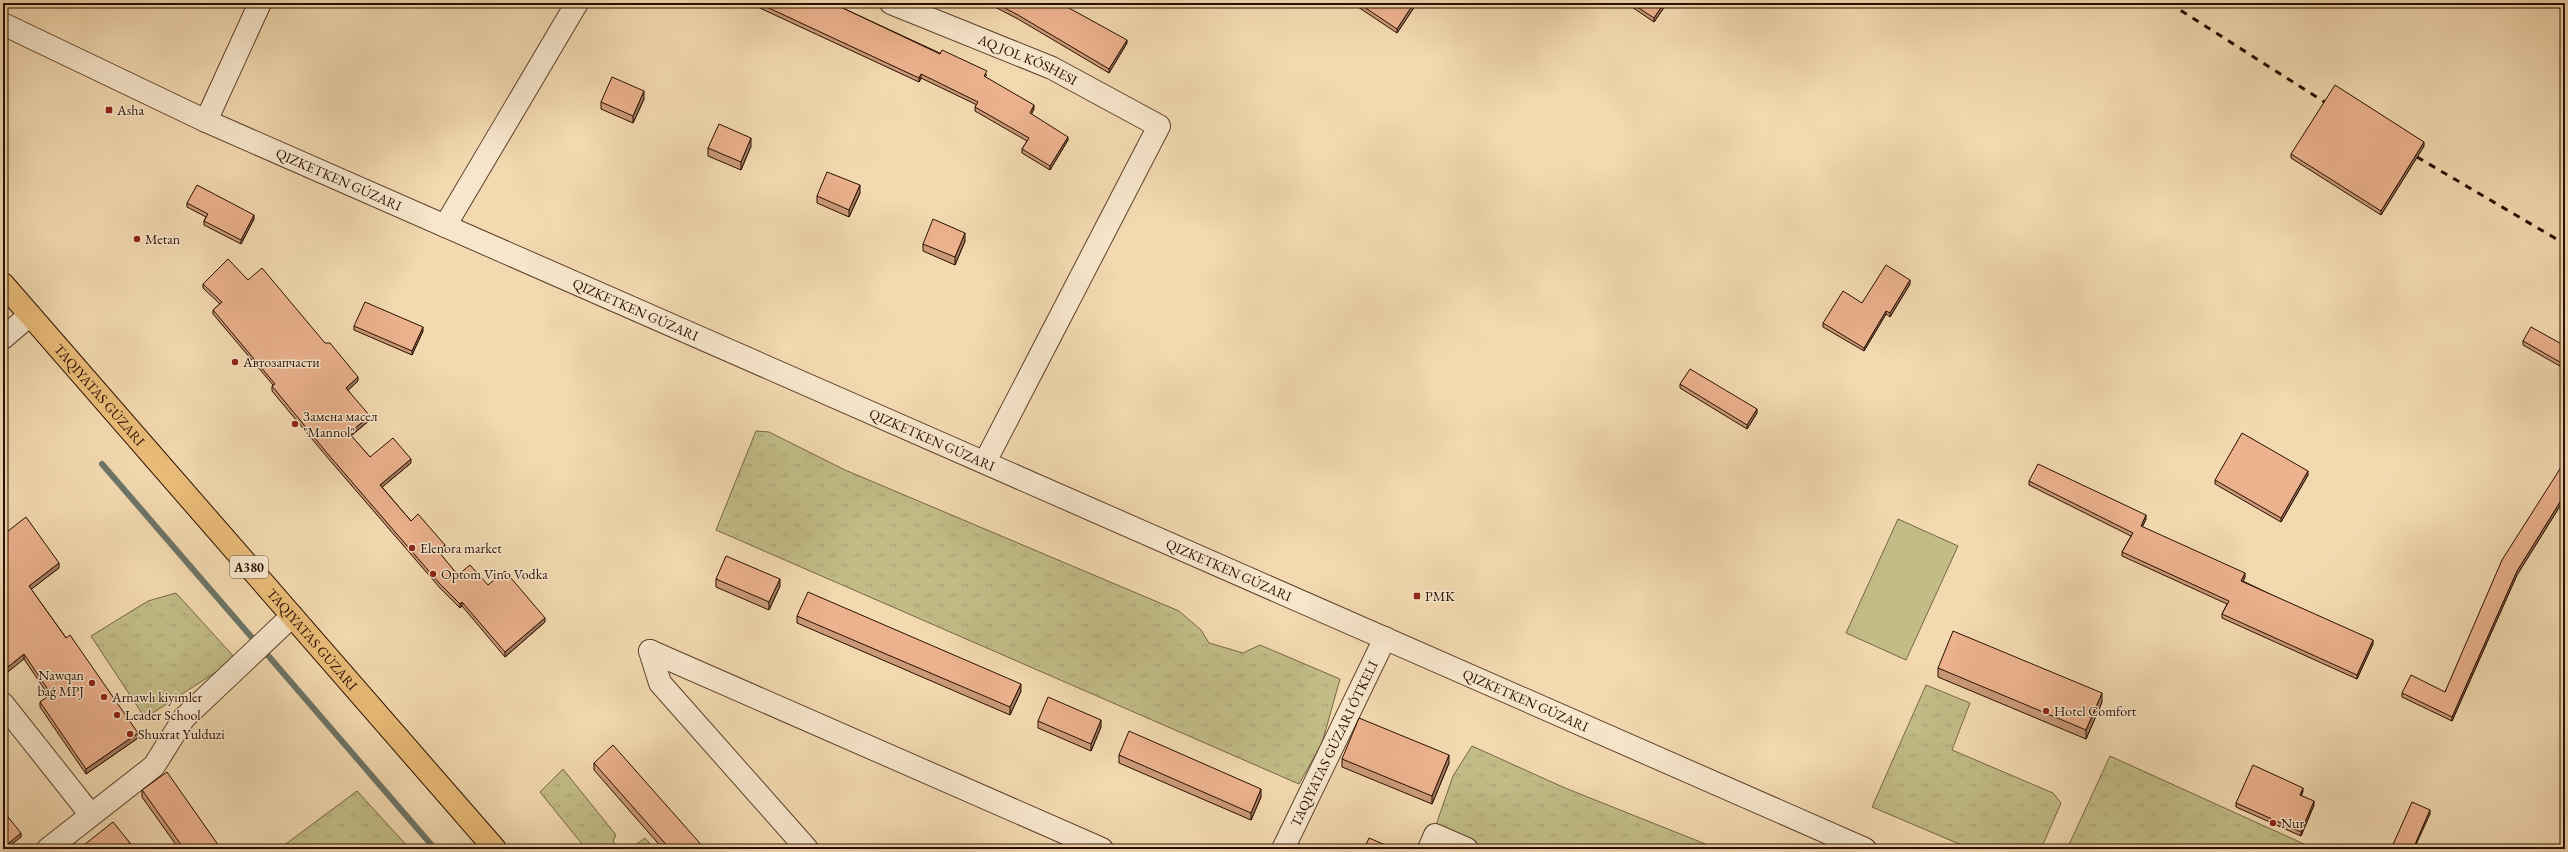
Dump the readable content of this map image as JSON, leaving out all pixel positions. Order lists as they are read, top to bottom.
{
  "streets": {
    "highway": ["A380"],
    "street": ["AQ JOL KÓSHESI"]
  },
  "places": {
    "transit": ["Asha", "PMK"],
    "other": [
      "Metan",
      "Автозапчасти",
      "Замена масел \"Mannol\"",
      "Elenora market",
      "Optom Vino Vodka",
      "Nawqan baǵ MPJ",
      "Arnawlı kiyimler",
      "Hotel Comfort",
      "Leader School",
      "Shuxrat Yulduzi",
      "Nur"
    ]
  }
}
